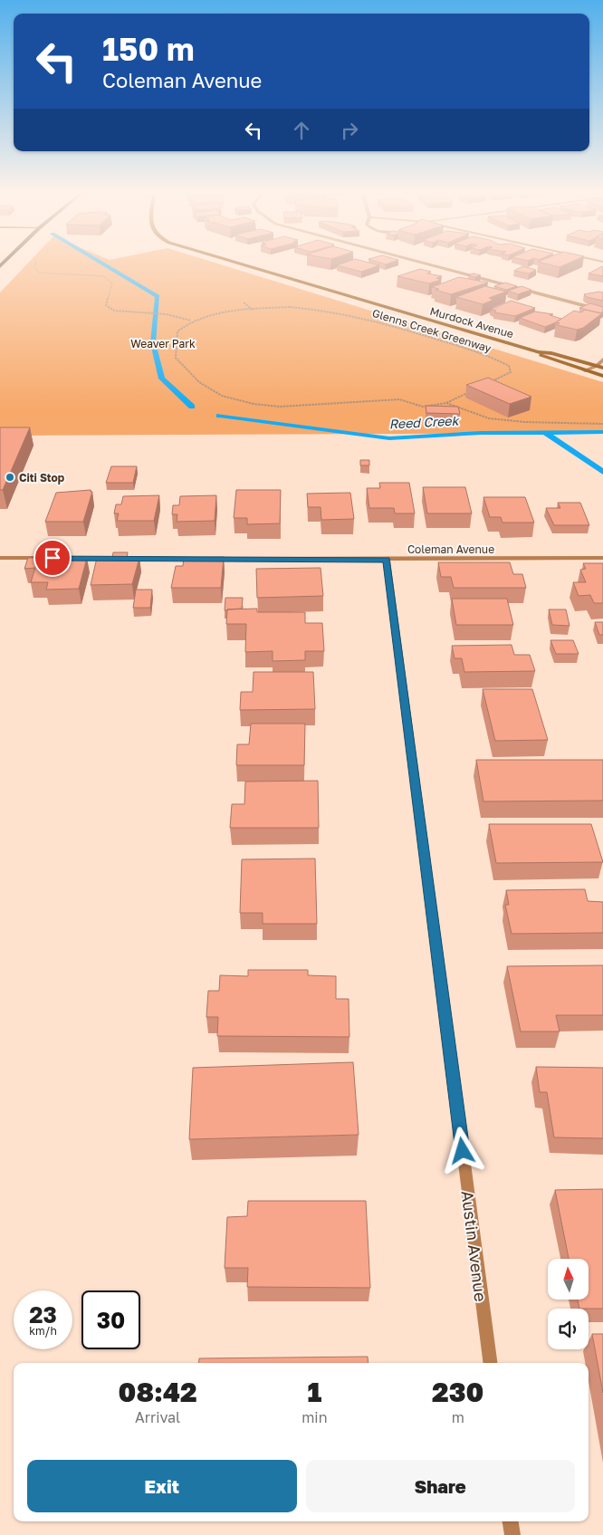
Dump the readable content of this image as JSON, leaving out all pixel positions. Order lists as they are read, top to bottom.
{
  "streets": {
    "street": ["Murdock Avenue", "Coleman Avenue", "Austin Avenue"],
    "path": ["Glenns Creek Greenway"]
  },
  "crossings": [
    ["Coleman Avenue", "Austin Avenue"]
  ],
  "water": ["Reed Creek"],
  "parks": ["Weaver Park"],
  "places": ["Citi Stop"],
  "north": "top",
  "page": {
    "turn": ["150 m", "Coleman Avenue"],
    "speed": "23 km/h",
    "limit": "30",
    "eta": [
      "08:42",
      "Arrival",
      "1",
      "min",
      "230",
      "m"
    ],
    "buttons": ["Exit", "Share"]
  }
}
